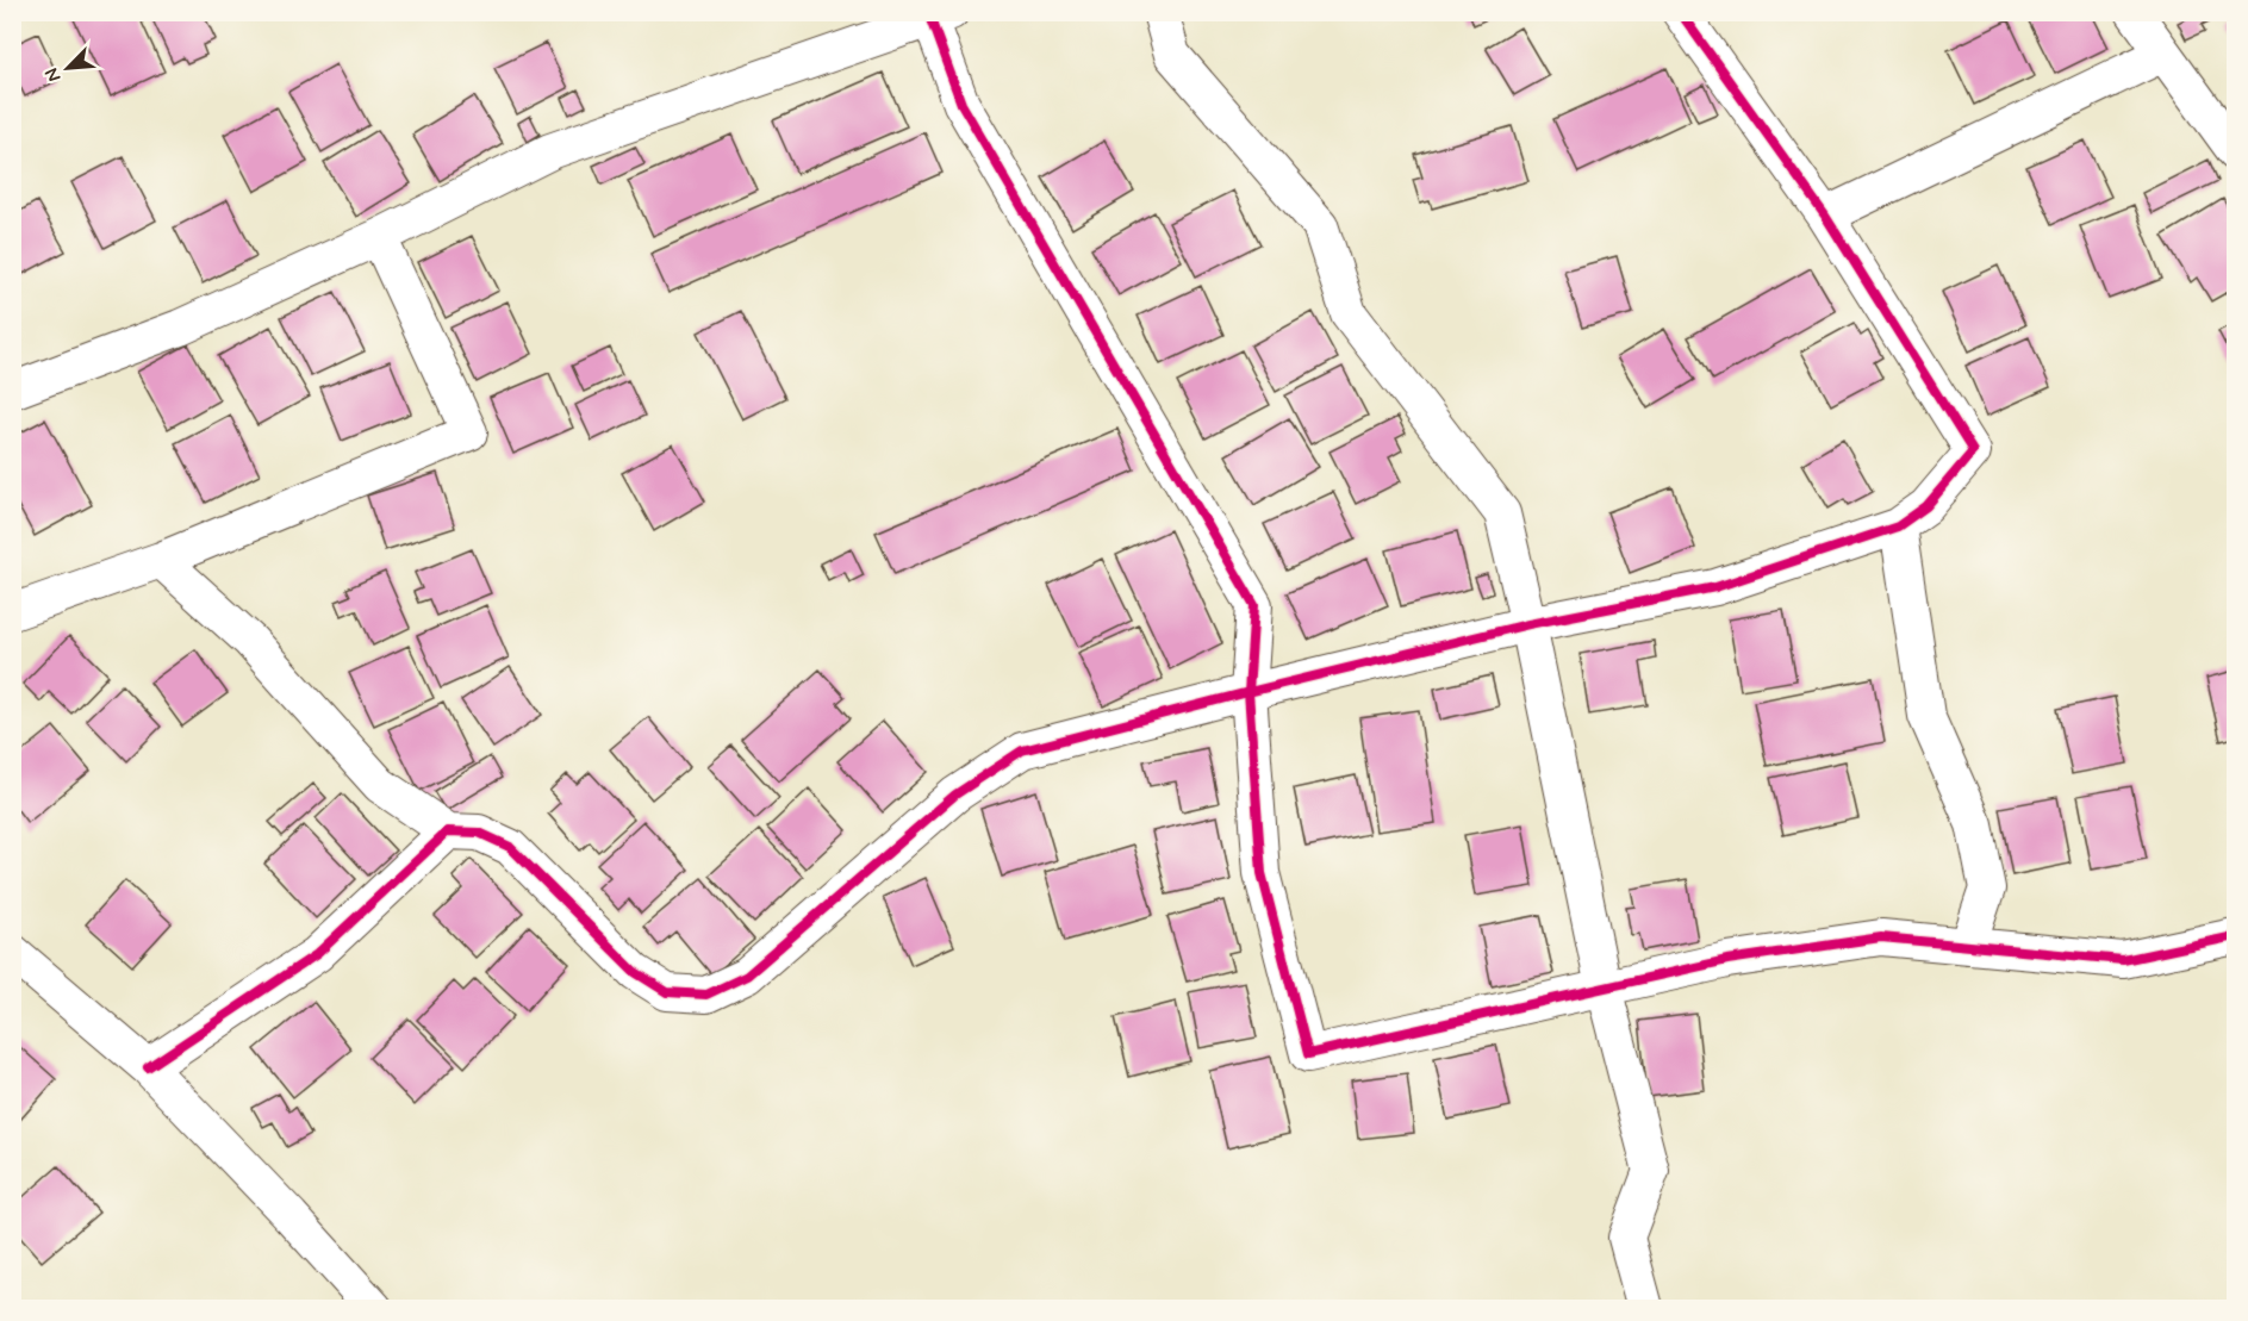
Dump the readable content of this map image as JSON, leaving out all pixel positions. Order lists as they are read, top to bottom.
{
  "north": "bottom left"
}
